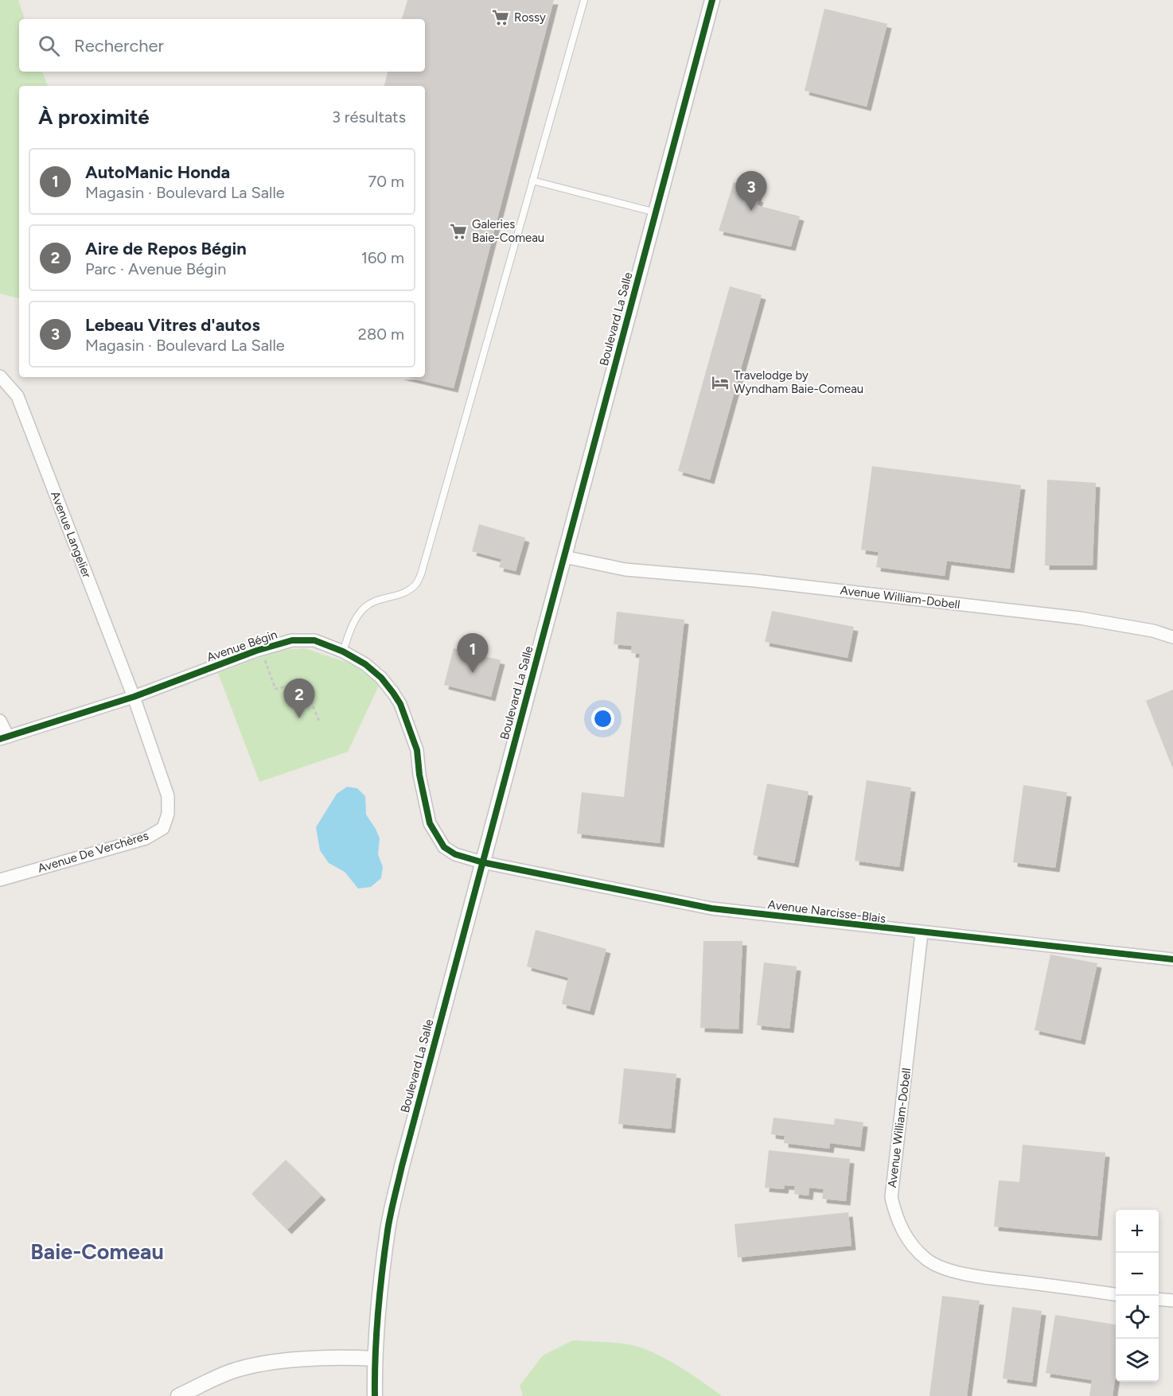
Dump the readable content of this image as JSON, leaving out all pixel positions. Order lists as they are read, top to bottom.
{
  "streets": {
    "street": [
      "Boulevard La Salle",
      "Avenue Langelier",
      "Avenue William-Dobell",
      "Avenue Bégin",
      "Avenue De Verchères",
      "Avenue Narcisse-Blais"
    ]
  },
  "crossings": [
    ["Boulevard La Salle", "Avenue William-Dobell"],
    ["Boulevard La Salle", "Avenue Bégin"],
    ["Boulevard La Salle", "Avenue Narcisse-Blais"],
    ["Avenue Langelier", "Avenue Bégin"],
    ["Avenue Langelier", "Avenue De Verchères"],
    ["Avenue William-Dobell", "Avenue Narcisse-Blais"],
    ["Avenue Bégin", "Avenue De Verchères"],
    ["Avenue Bégin", "Avenue Narcisse-Blais"]
  ],
  "districts": ["Baie-Comeau"],
  "places": {
    "supermarket": ["Rossy", "Galeries Baie-Comeau"],
    "hotel": ["Travelodge by Wyndham Baie-Comeau"]
  },
  "page": {
    "search": "Rechercher",
    "heading": ["À proximité", "3 résultats"],
    "list": [
      {
        "mark": "1",
        "name": "AutoManic Honda",
        "note": "Magasin · Boulevard La Salle",
        "value": "70 m"
      },
      {
        "mark": "2",
        "name": "Aire de Repos Bégin",
        "note": "Parc · Avenue Bégin",
        "value": "160 m"
      },
      {
        "mark": "3",
        "name": "Lebeau Vitres d'autos",
        "note": "Magasin · Boulevard La Salle",
        "value": "280 m"
      }
    ],
    "pins": ["3", "1", "2"],
    "map_buttons": ["+", "−"]
  }
}
